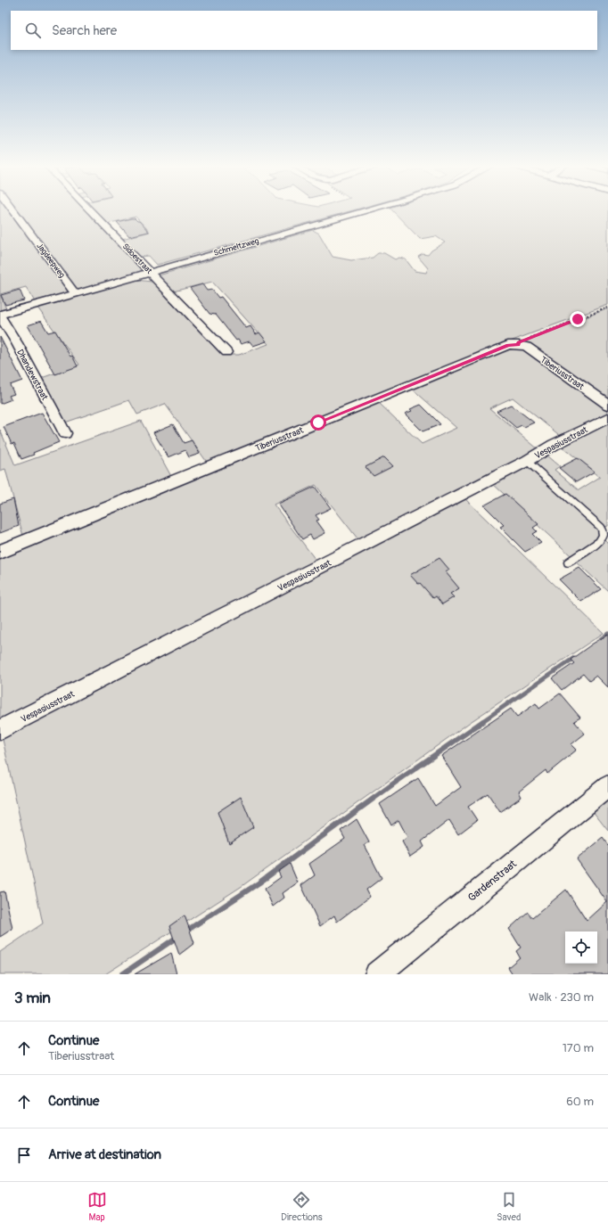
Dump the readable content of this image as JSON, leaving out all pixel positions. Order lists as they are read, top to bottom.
{
  "streets": {
    "street": [
      "Schmeltzweg",
      "Sidoestraat",
      "Jagdeepweg",
      "Tiberiusstraat",
      "Dhandewstraat",
      "Vespasiusstraat",
      "Gardenstraat"
    ]
  },
  "crossings": [
    ["Schmeltzweg", "Sidoestraat"],
    ["Schmeltzweg", "Jagdeepweg"],
    ["Schmeltzweg", "Dhandewstraat"]
  ],
  "page": {
    "search": "Search here",
    "heading": ["3 min", "Walk · 230 m"],
    "list": [
      ["Continue", "Tiberiusstraat", "170 m"],
      ["Continue", "60 m"],
      "Arrive at destination"
    ],
    "nav": ["Map", "Directions", "Saved"]
  }
}
